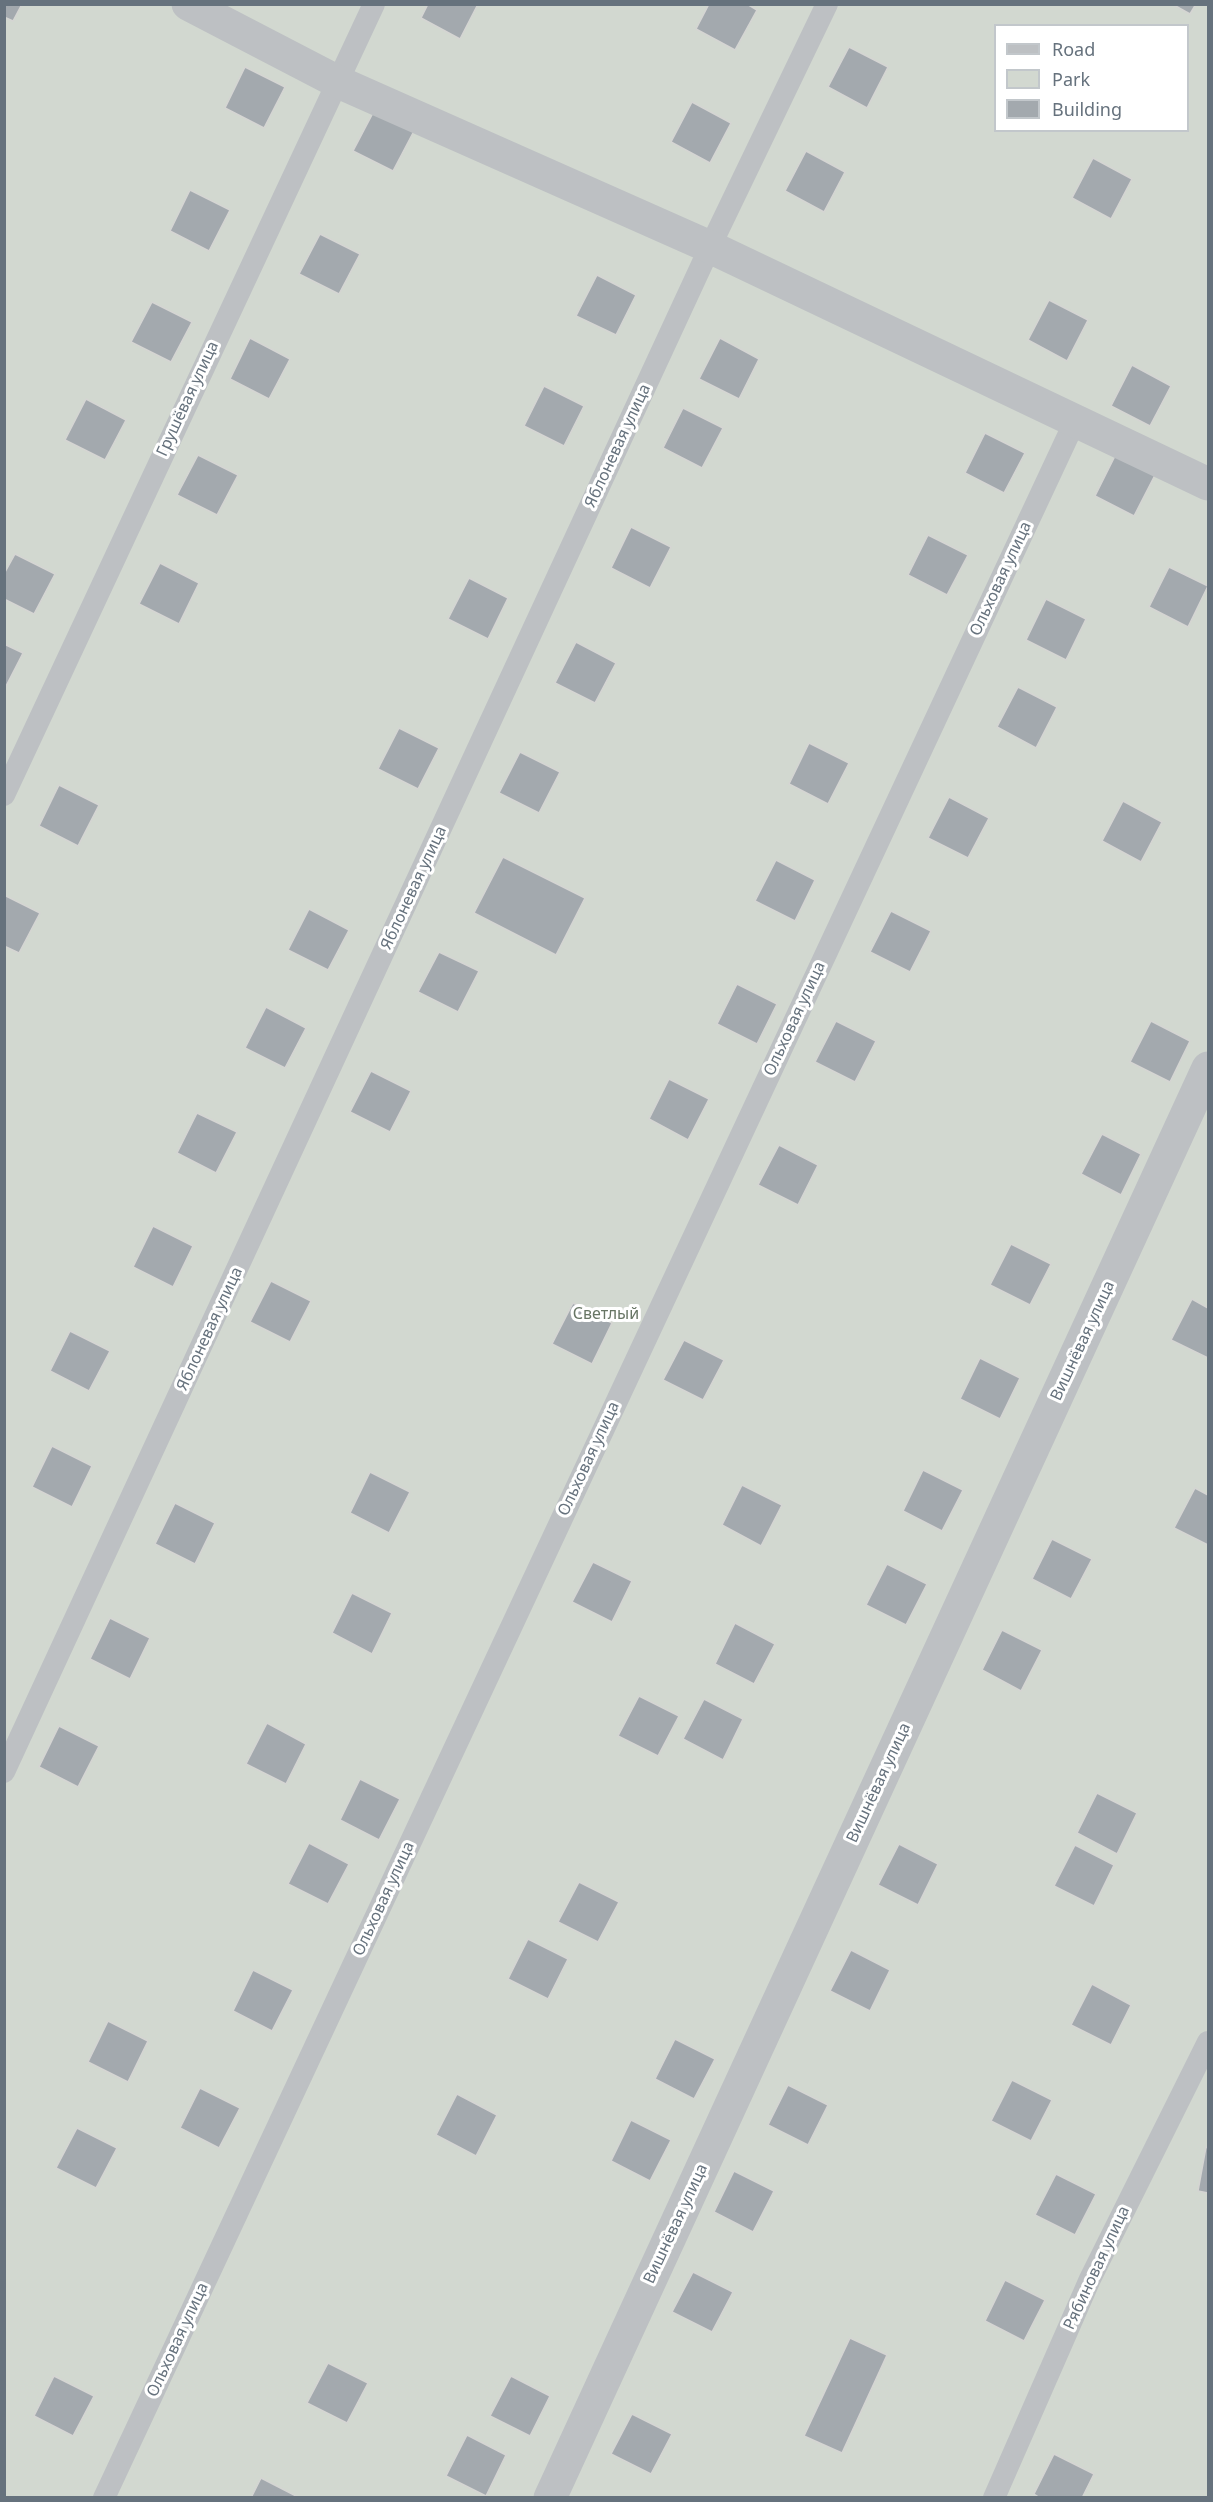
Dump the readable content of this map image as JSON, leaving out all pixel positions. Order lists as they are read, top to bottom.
{
  "streets": {
    "street": ["Вишнёвая улица"],
    "lane": [
      "Грушёвая улица",
      "Яблоневая улица",
      "Ольховая улица",
      "Рябиновая улица"
    ]
  },
  "parks": ["Светлый"],
  "legend": ["Road", "Park", "Building"]
}
